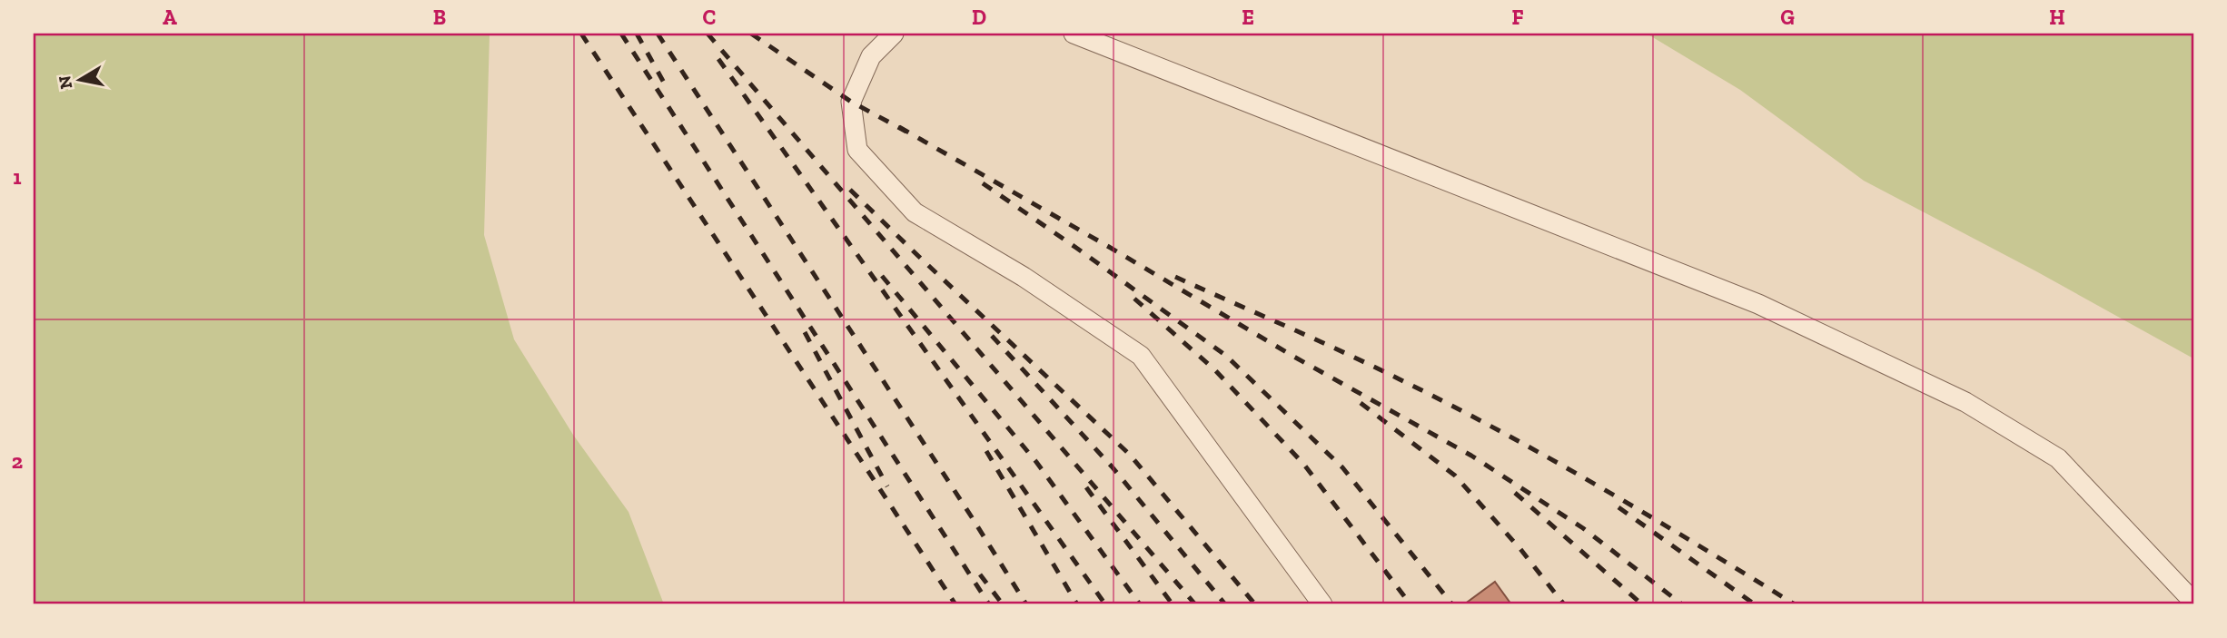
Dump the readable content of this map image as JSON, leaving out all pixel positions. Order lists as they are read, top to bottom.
{
  "north": "left",
  "grid": {
    "columns": [
      "A",
      "B",
      "C",
      "D",
      "E",
      "F",
      "G",
      "H"
    ],
    "rows": ["1", "2"]
  }
}
